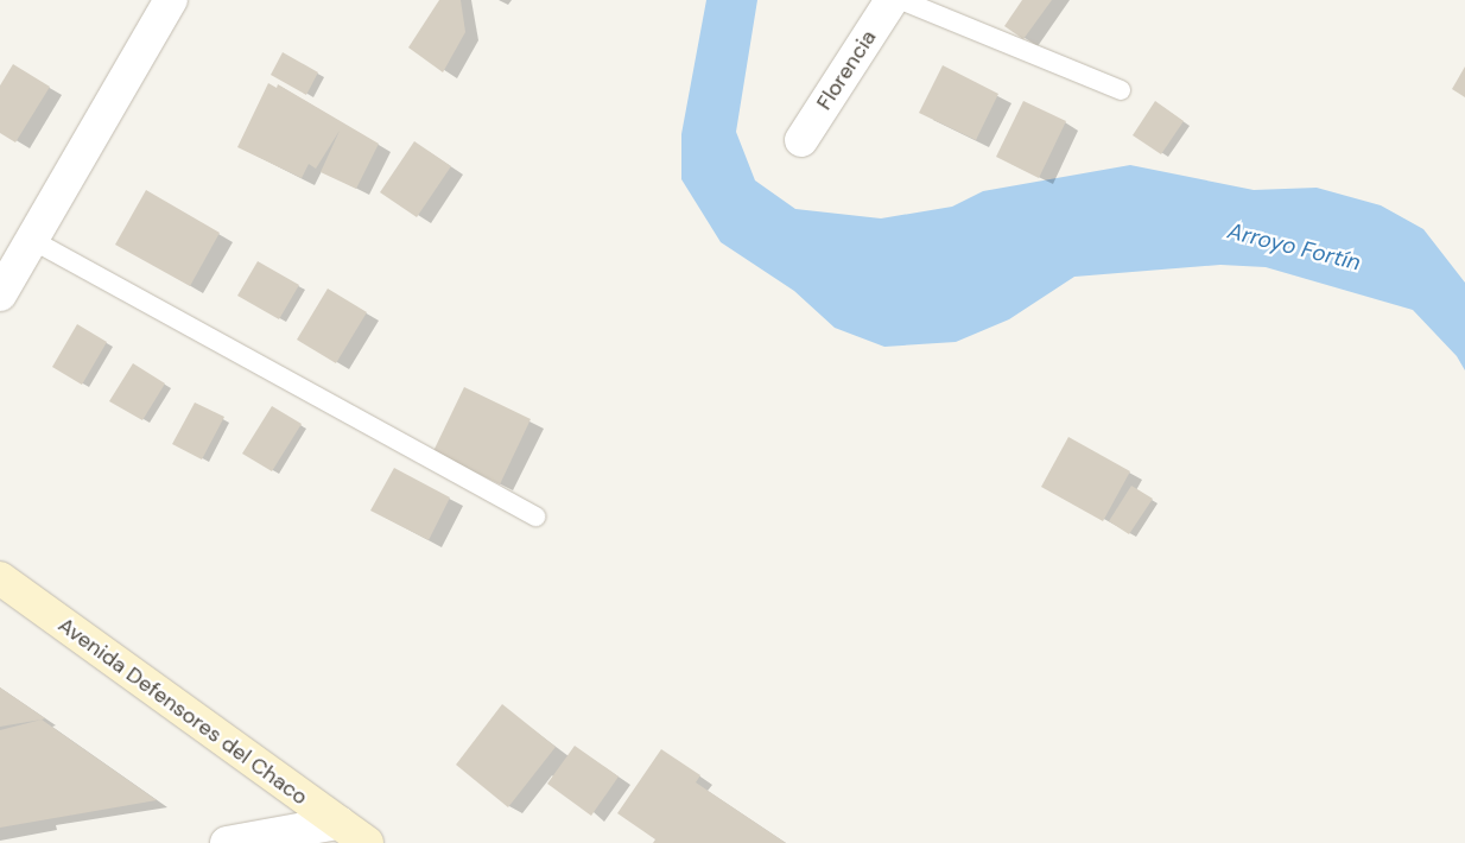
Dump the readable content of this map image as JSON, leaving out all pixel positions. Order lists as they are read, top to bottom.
{
  "streets": {
    "main road": ["Avenida Defensores del Chaco"],
    "street": ["Florencia"]
  },
  "water": ["Arroyo Fortín"]
}
